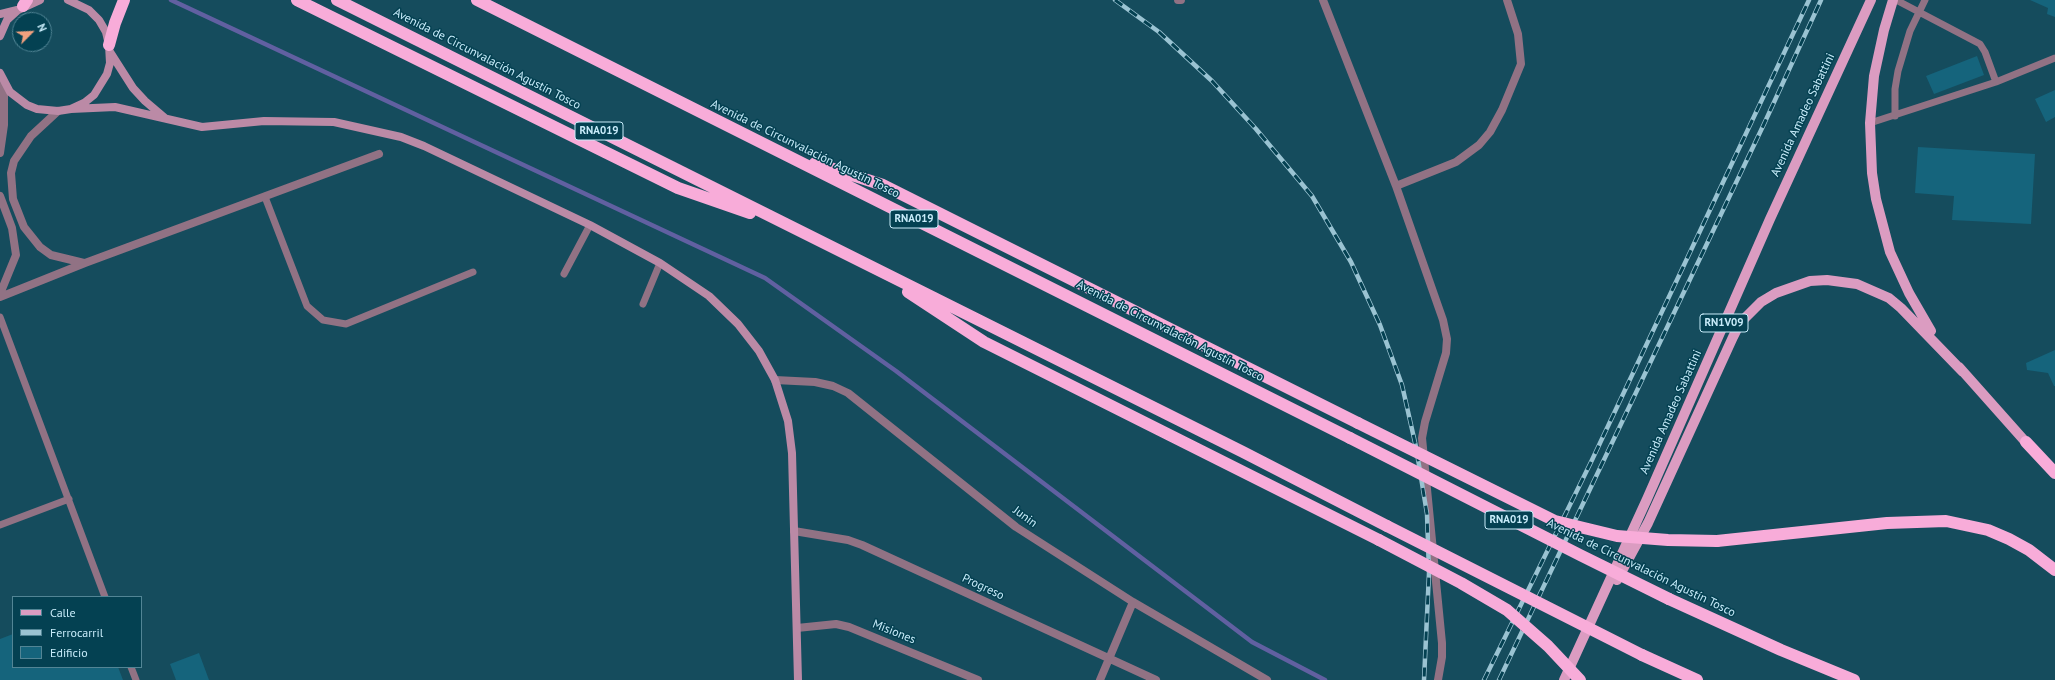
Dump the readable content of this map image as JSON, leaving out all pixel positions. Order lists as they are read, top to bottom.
{
  "streets": {
    "highway": ["Avenida de Circunvalación Agustín Tosco", "RNA019"],
    "main road": ["Avenida Amadeo Sabattini", "RN1V09"],
    "street": ["Junin", "Progreso", "Misiones"]
  },
  "legend": ["Calle", "Ferrocarril", "Edificio"],
  "north": "top right"
}
